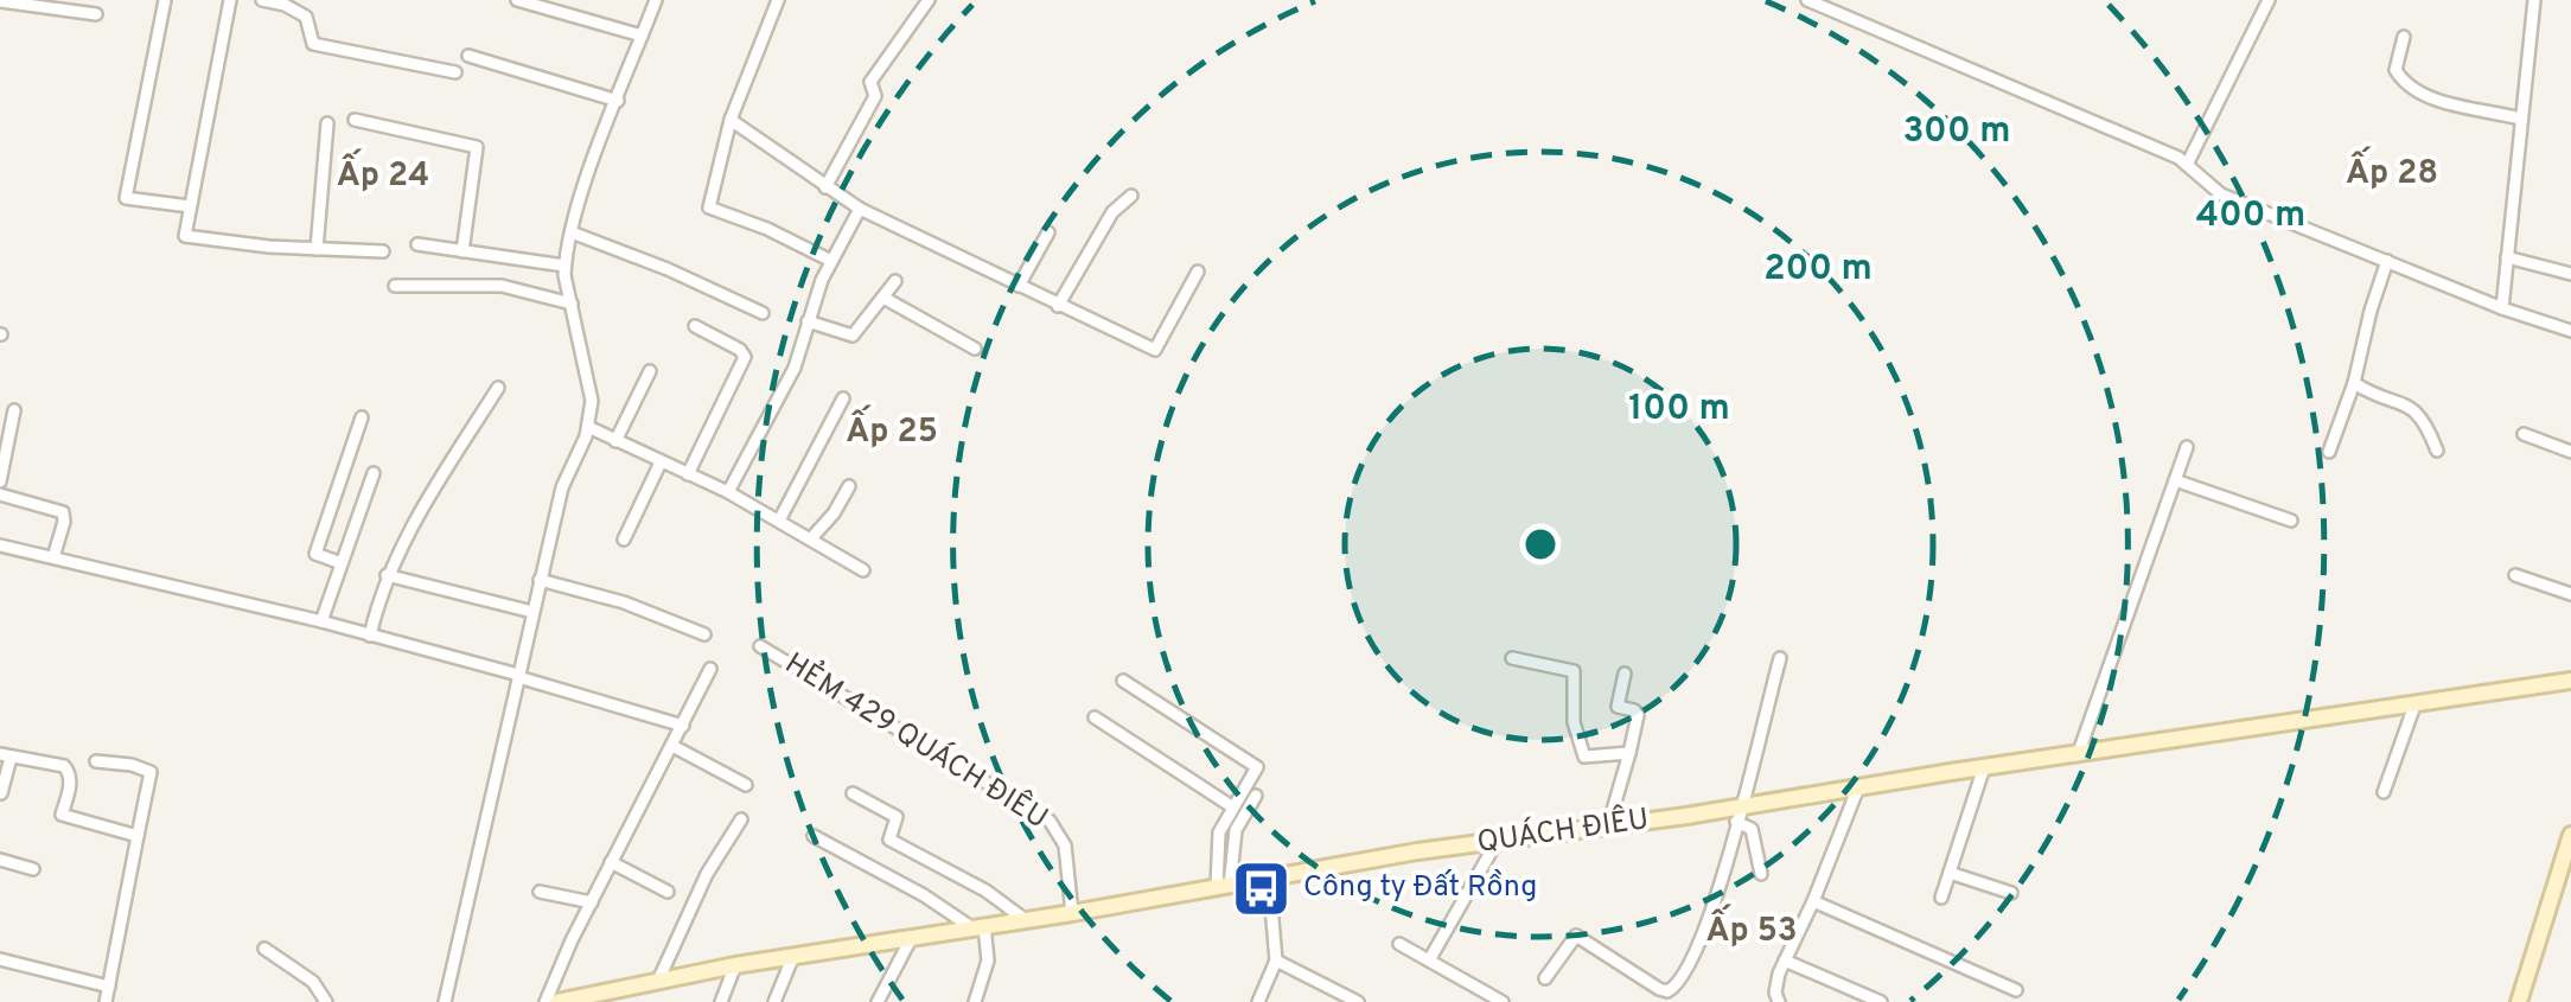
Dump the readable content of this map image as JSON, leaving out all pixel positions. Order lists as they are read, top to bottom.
{
  "streets": {
    "main road": ["QUÁCH ĐIÊU"],
    "street": ["HẺM 429 QUÁCH ĐIÊU"]
  },
  "crossings": [
    ["HẺM 429 QUÁCH ĐIÊU", "QUÁCH ĐIÊU"]
  ],
  "districts": [
    "Ấp 28",
    "Ấp 24",
    "Ấp 25",
    "Ấp 53"
  ],
  "places": {
    "bus stop": ["Công ty Đất Rồng"]
  },
  "rings": [
    "300 m",
    "400 m",
    "200 m",
    "100 m"
  ]
}
